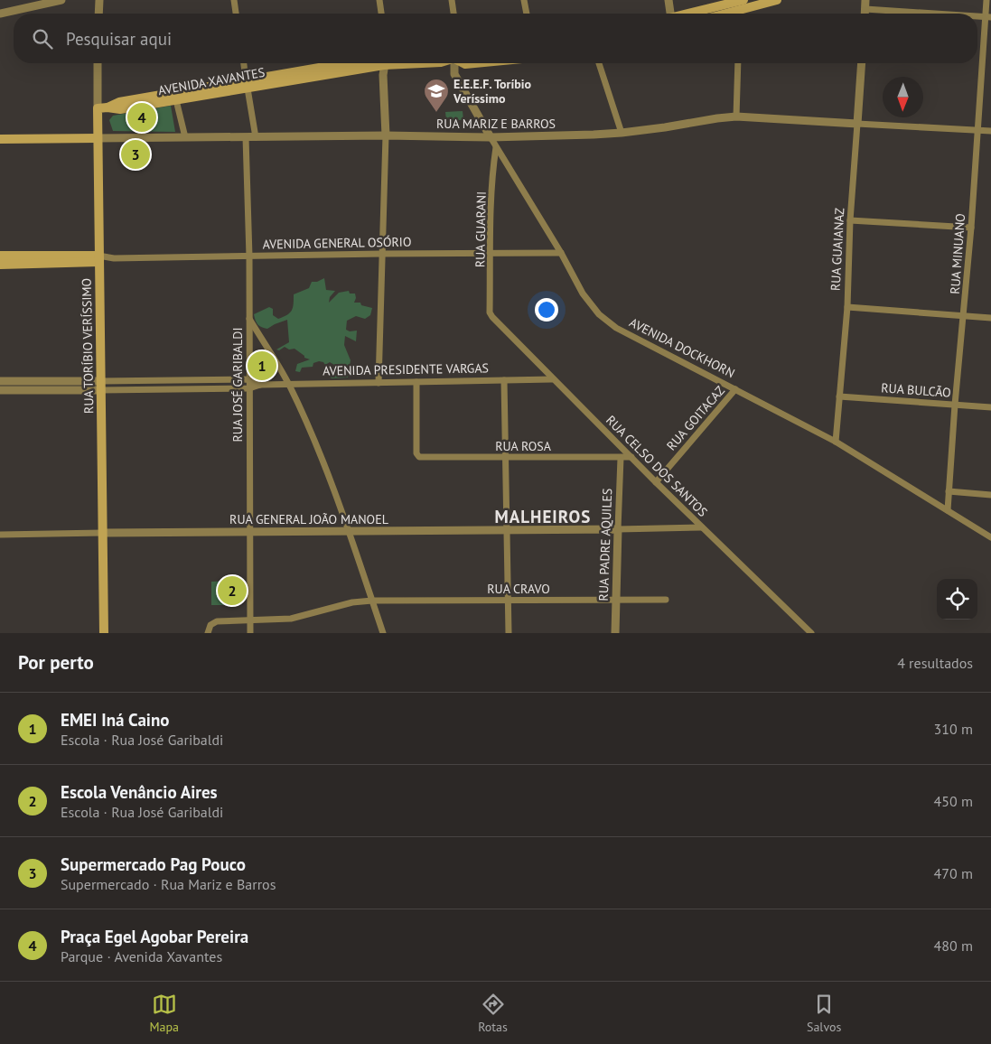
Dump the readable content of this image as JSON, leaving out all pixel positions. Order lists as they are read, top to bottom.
{
  "streets": {
    "main road": [
      "AVENIDA XAVANTES",
      "RUA MARIZ E BARROS",
      "AVENIDA GENERAL OSÓRIO",
      "RUA TORÍBIO VERÍSSIMO"
    ],
    "street": [
      "RUA GUARANI",
      "RUA GUAIANAZ",
      "RUA MINUANO",
      "AVENIDA DOCKHORN",
      "AVENIDA PRESIDENTE VARGAS",
      "RUA JOSÉ GARIBALDI",
      "RUA BULCÃO",
      "RUA GOITACAZ",
      "RUA ROSA",
      "RUA CELSO DOS SANTOS",
      "RUA GENERAL JOÃO MANOEL",
      "RUA PADRE AQUILES",
      "RUA CRAVO"
    ]
  },
  "crossings": [
    ["AVENIDA XAVANTES", "RUA TORÍBIO VERÍSSIMO"],
    ["RUA MARIZ E BARROS", "RUA GUAIANAZ"],
    ["RUA MARIZ E BARROS", "RUA MINUANO"],
    ["RUA MARIZ E BARROS", "RUA TORÍBIO VERÍSSIMO"],
    ["RUA MARIZ E BARROS", "AVENIDA DOCKHORN"],
    ["RUA MARIZ E BARROS", "RUA JOSÉ GARIBALDI"],
    ["RUA GUARANI", "AVENIDA GENERAL OSÓRIO"],
    ["RUA GUARANI", "AVENIDA DOCKHORN"],
    ["RUA GUARANI", "RUA CELSO DOS SANTOS"],
    ["AVENIDA GENERAL OSÓRIO", "RUA TORÍBIO VERÍSSIMO"],
    ["AVENIDA GENERAL OSÓRIO", "AVENIDA DOCKHORN"],
    ["AVENIDA GENERAL OSÓRIO", "RUA JOSÉ GARIBALDI"],
    ["RUA GUAIANAZ", "AVENIDA DOCKHORN"],
    ["RUA GUAIANAZ", "RUA BULCÃO"],
    ["RUA MINUANO", "AVENIDA DOCKHORN"],
    ["RUA MINUANO", "RUA BULCÃO"],
    ["RUA TORÍBIO VERÍSSIMO", "AVENIDA PRESIDENTE VARGAS"],
    ["RUA TORÍBIO VERÍSSIMO", "RUA GENERAL JOÃO MANOEL"],
    ["AVENIDA DOCKHORN", "RUA GOITACAZ"],
    ["AVENIDA PRESIDENTE VARGAS", "RUA JOSÉ GARIBALDI"],
    ["AVENIDA PRESIDENTE VARGAS", "RUA ROSA"],
    ["AVENIDA PRESIDENTE VARGAS", "RUA CELSO DOS SANTOS"],
    ["RUA JOSÉ GARIBALDI", "RUA GENERAL JOÃO MANOEL"],
    ["RUA JOSÉ GARIBALDI", "RUA CRAVO"],
    ["RUA GOITACAZ", "RUA CELSO DOS SANTOS"],
    ["RUA ROSA", "RUA CELSO DOS SANTOS"],
    ["RUA ROSA", "RUA PADRE AQUILES"],
    ["RUA GENERAL JOÃO MANOEL", "RUA PADRE AQUILES"],
    ["RUA PADRE AQUILES", "RUA CRAVO"]
  ],
  "districts": ["MALHEIROS"],
  "places": {
    "school or university": ["E.E.E.F. Toríbio Veríssimo"]
  },
  "north": "bottom",
  "page": {
    "search": "Pesquisar aqui",
    "pins": [
      "4",
      "3",
      "1",
      "2"
    ],
    "heading": ["Por perto", "4 resultados"],
    "list": [
      {
        "mark": "1",
        "name": "EMEI Iná Caino",
        "note": "Escola · Rua José Garibaldi",
        "value": "310 m"
      },
      {
        "mark": "2",
        "name": "Escola Venâncio Aires",
        "note": "Escola · Rua José Garibaldi",
        "value": "450 m"
      },
      {
        "mark": "3",
        "name": "Supermercado Pag Pouco",
        "note": "Supermercado · Rua Mariz e Barros",
        "value": "470 m"
      },
      {
        "mark": "4",
        "name": "Praça Egel Agobar Pereira",
        "note": "Parque · Avenida Xavantes",
        "value": "480 m"
      }
    ],
    "nav": ["Mapa", "Rotas", "Salvos"]
  }
}
